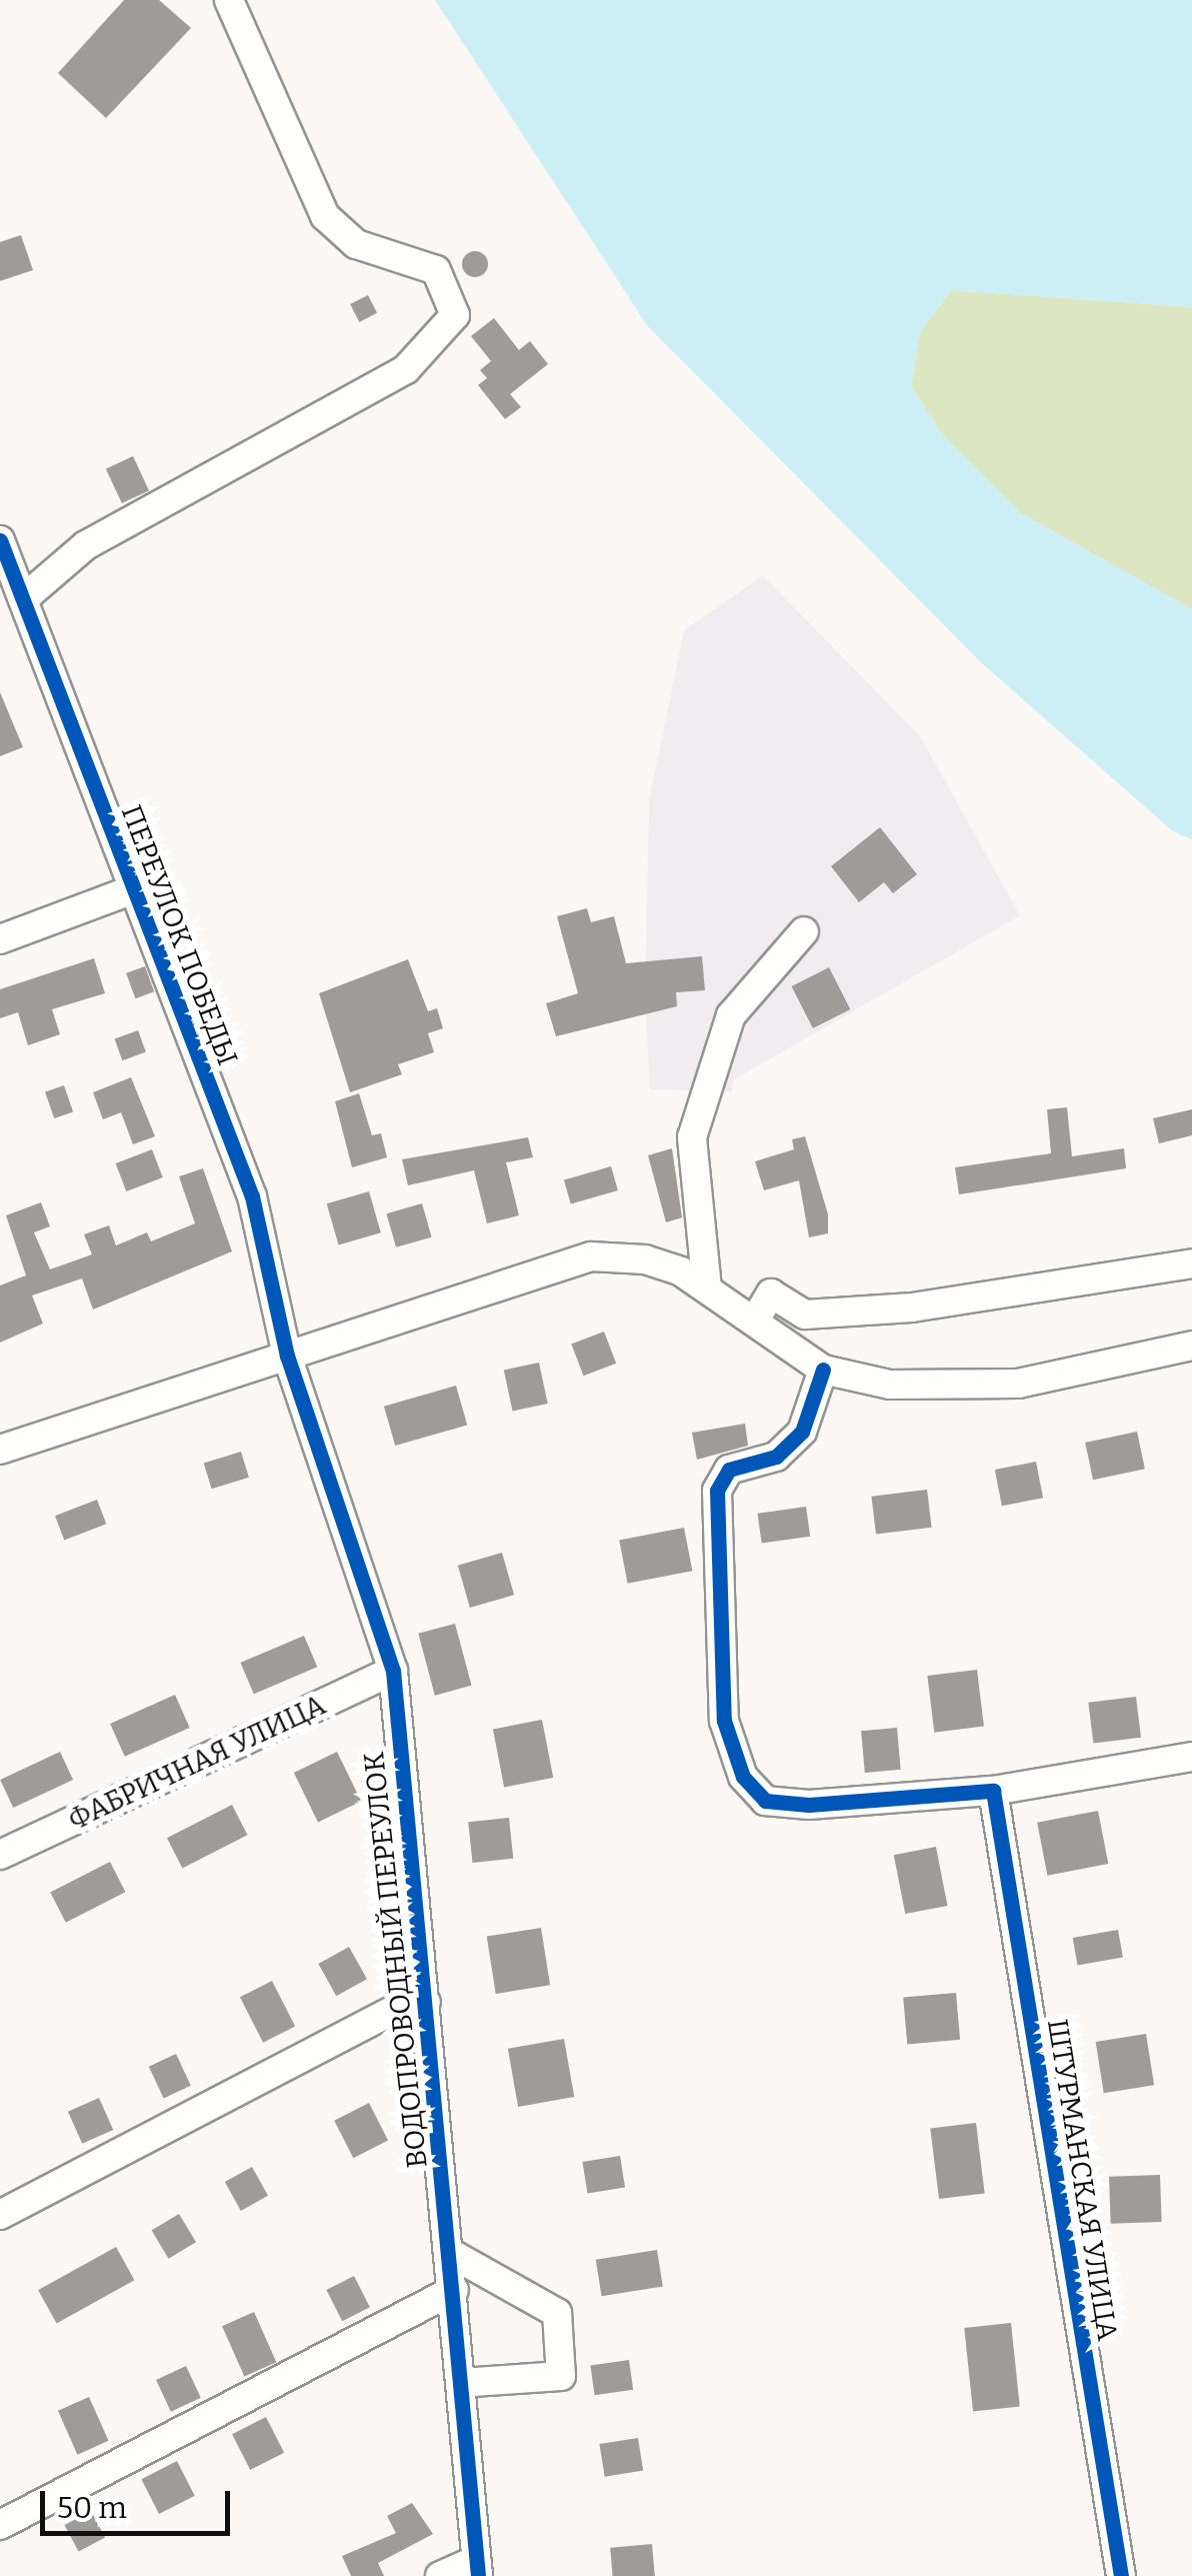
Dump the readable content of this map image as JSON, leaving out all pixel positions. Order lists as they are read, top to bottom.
{
  "streets": {
    "street": [
      "ПЕРЕУЛОК ПОБЕДЫ",
      "ФАБРИЧНАЯ УЛИЦА",
      "ВОДОПРОВОДНЫЙ ПЕРЕУЛОК",
      "ШТУРМАНСКАЯ УЛИЦА"
    ]
  },
  "crossings": [
    ["ПЕРЕУЛОК ПОБЕДЫ", "ВОДОПРОВОДНЫЙ ПЕРЕУЛОК"],
    ["ФАБРИЧНАЯ УЛИЦА", "ВОДОПРОВОДНЫЙ ПЕРЕУЛОК"]
  ],
  "scale_bar": "50 m"
}
